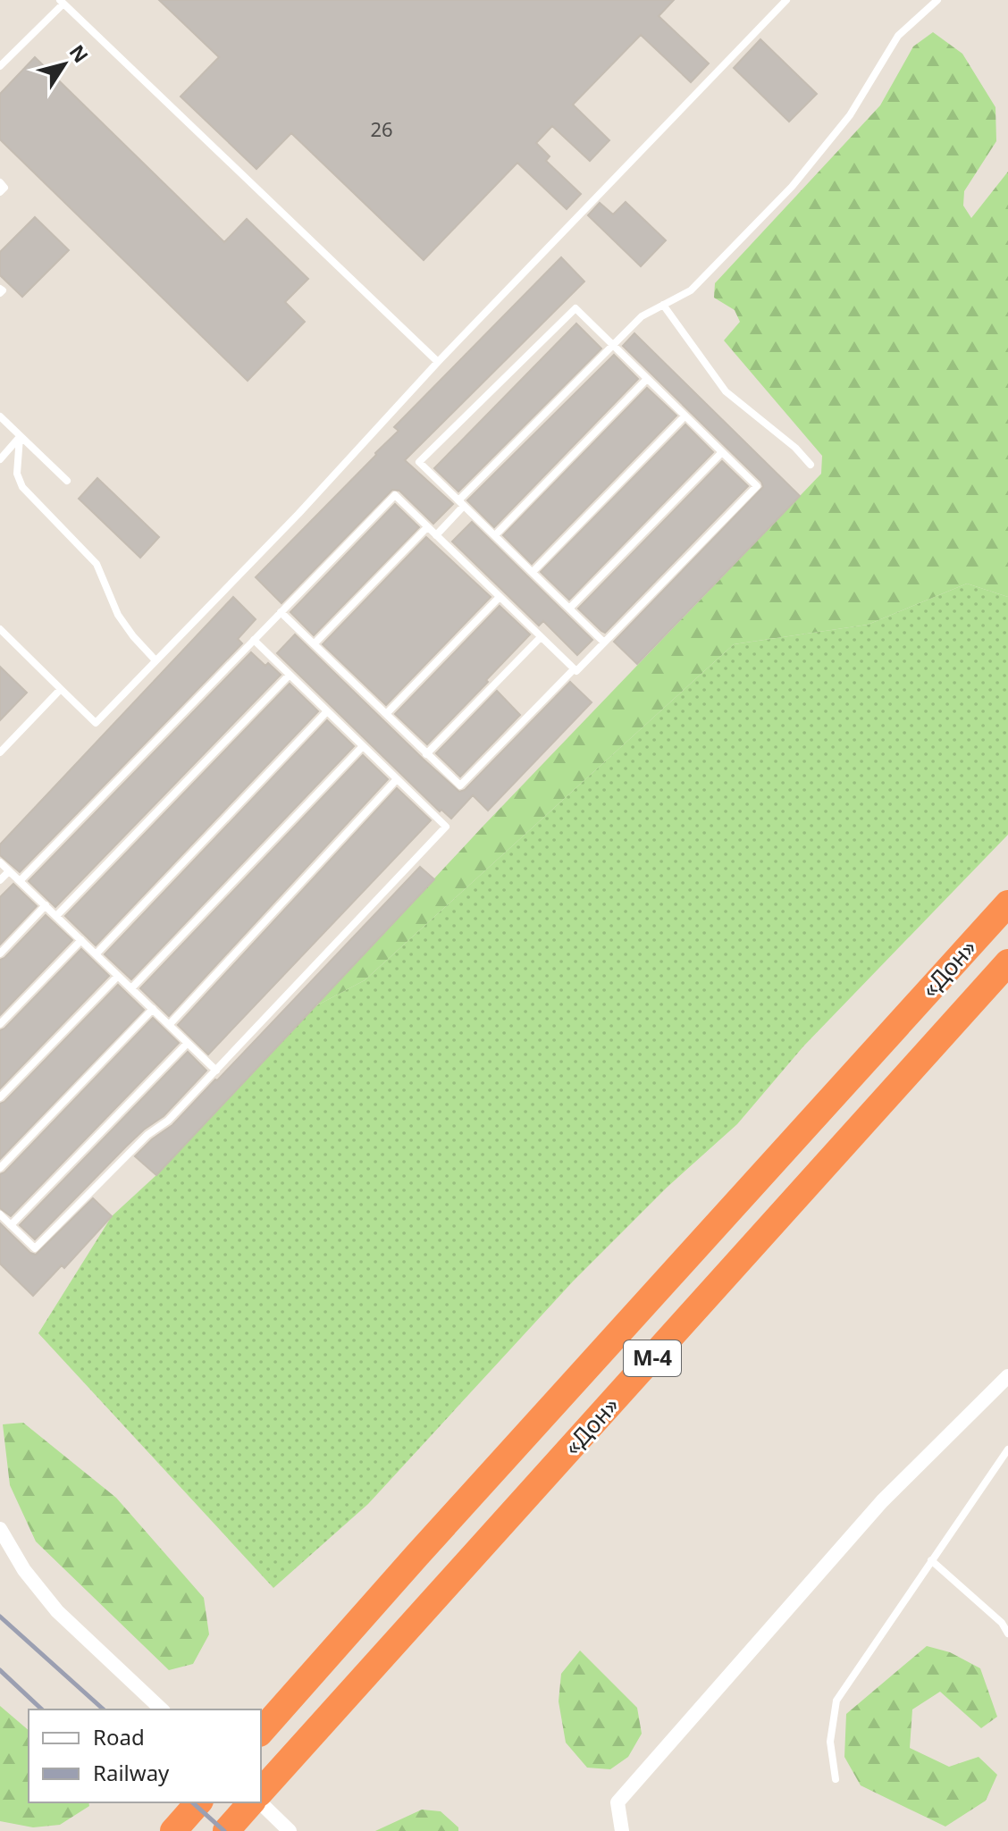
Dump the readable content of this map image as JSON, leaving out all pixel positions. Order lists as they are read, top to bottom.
{
  "streets": {
    "highway": ["«Дон»", "М-4"]
  },
  "house_numbers": ["26"],
  "legend": ["Road", "Railway"],
  "north": "top right"
}
